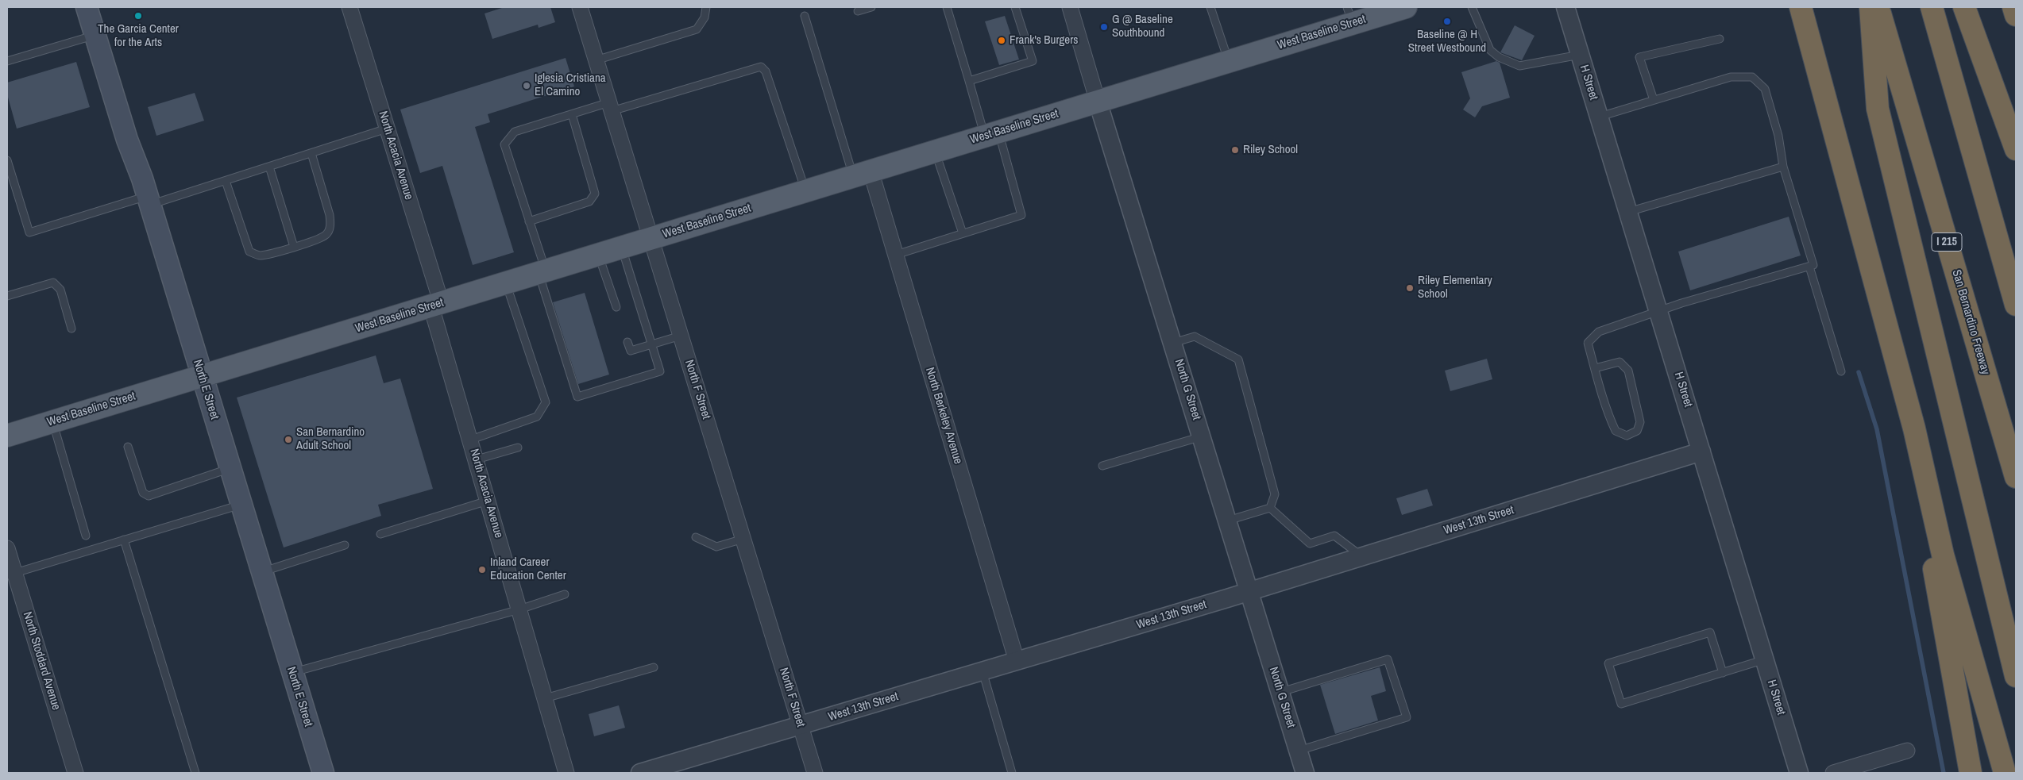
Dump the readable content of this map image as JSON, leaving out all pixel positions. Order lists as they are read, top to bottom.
{
  "streets": {
    "highway": ["I 215", "San Bernardino Freeway"],
    "main road": ["West Baseline Street", "North E Street"],
    "street": [
      "H Street",
      "North Acacia Avenue",
      "North F Street",
      "North G Street",
      "North Berkeley Avenue",
      "West 13th Street",
      "North Stoddard Avenue"
    ]
  },
  "crossings": [
    ["West Baseline Street", "North Acacia Avenue"],
    ["West Baseline Street", "North E Street"],
    ["West Baseline Street", "North F Street"],
    ["West Baseline Street", "North G Street"],
    ["West Baseline Street", "North Berkeley Avenue"],
    ["H Street", "West 13th Street"],
    ["North F Street", "West 13th Street"],
    ["North G Street", "West 13th Street"],
    ["North Berkeley Avenue", "West 13th Street"]
  ],
  "places": [
    "The Garcia Center for the Arts",
    "Baseline @ H Street Westbound",
    "G @ Baseline Southbound",
    "Frank's Burgers",
    "Iglesia Cristiana El Camino",
    "Riley School",
    "Riley Elementary School",
    "San Bernardino Adult School",
    "Inland Career Education Center"
  ]
}
